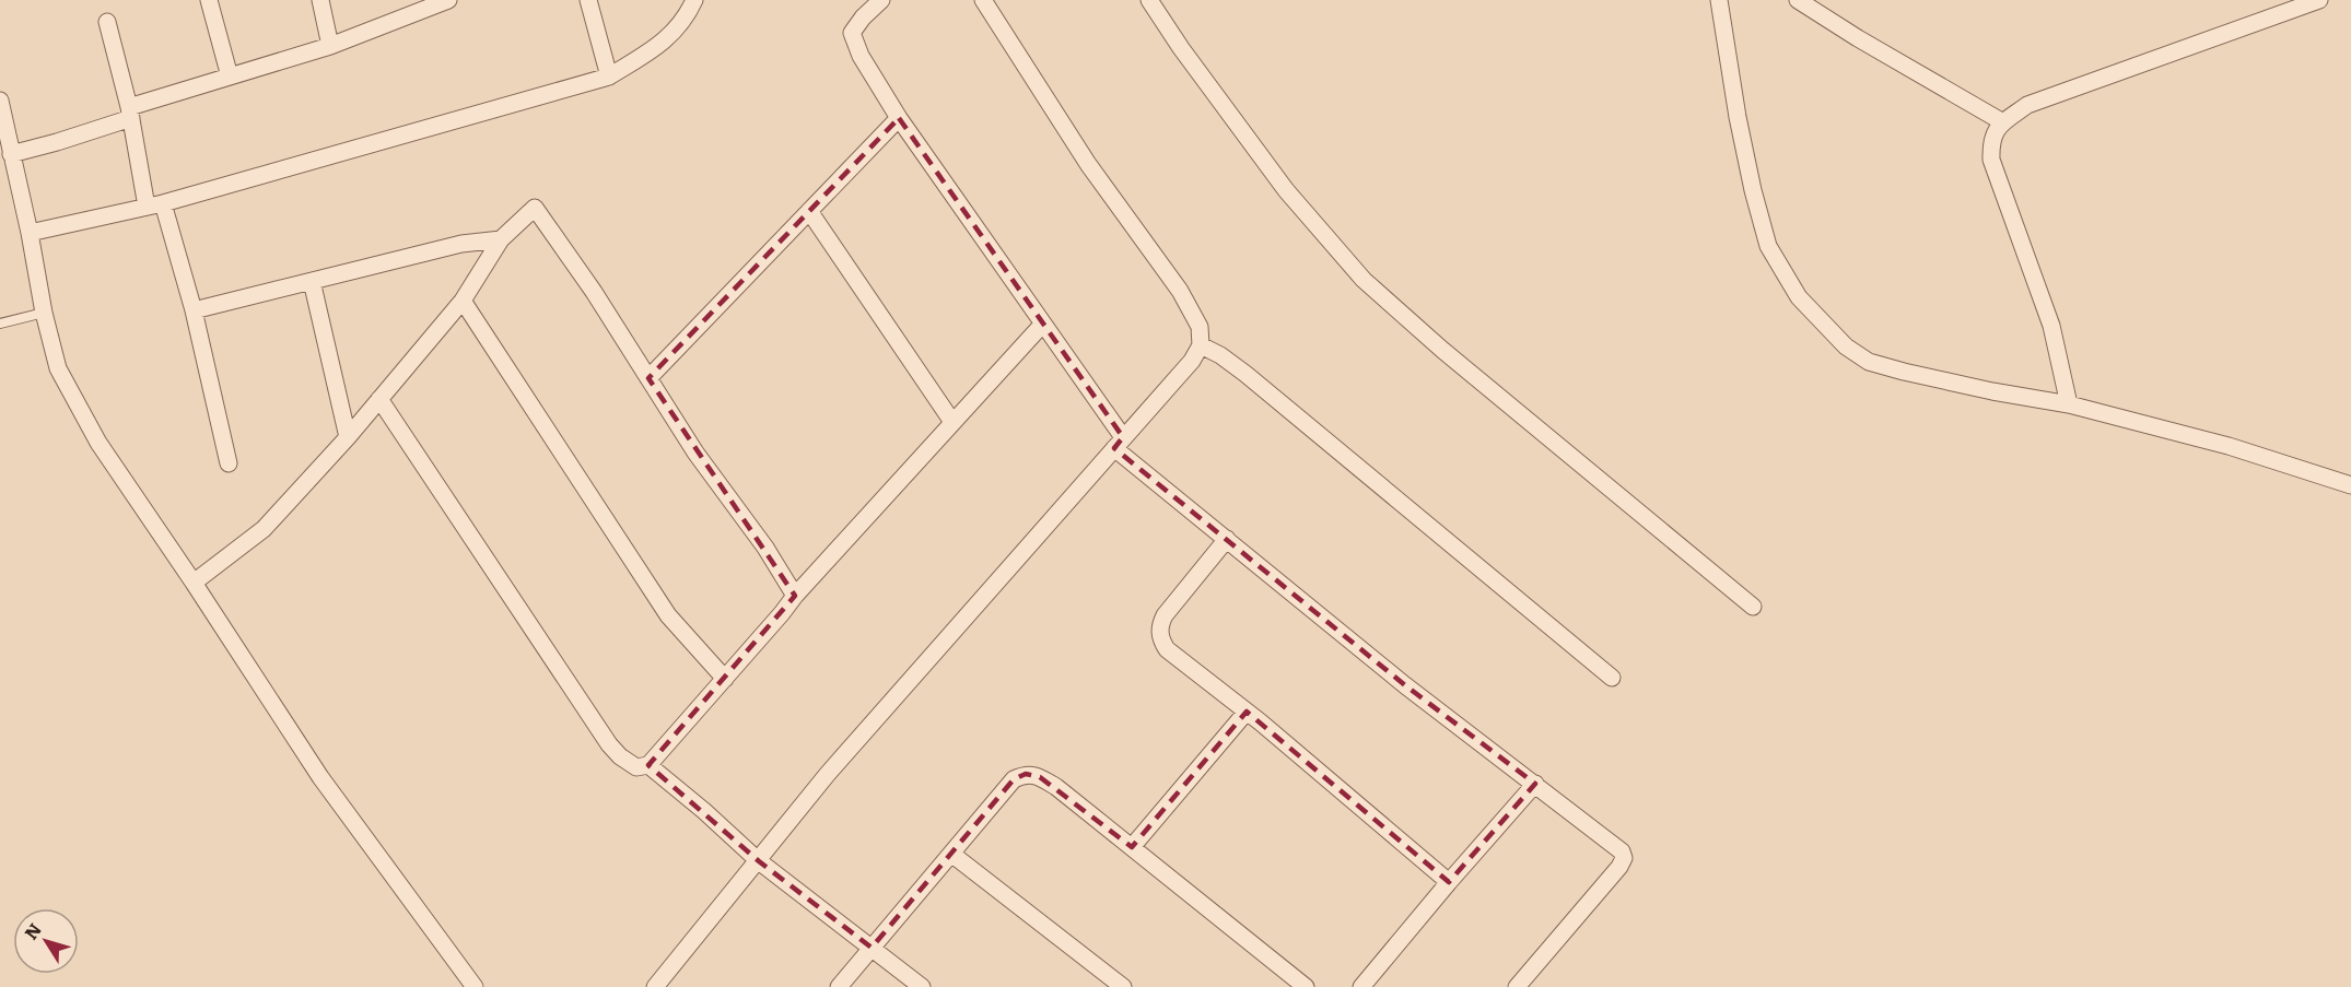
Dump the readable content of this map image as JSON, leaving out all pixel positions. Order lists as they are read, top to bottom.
{
  "north": "top left"
}
